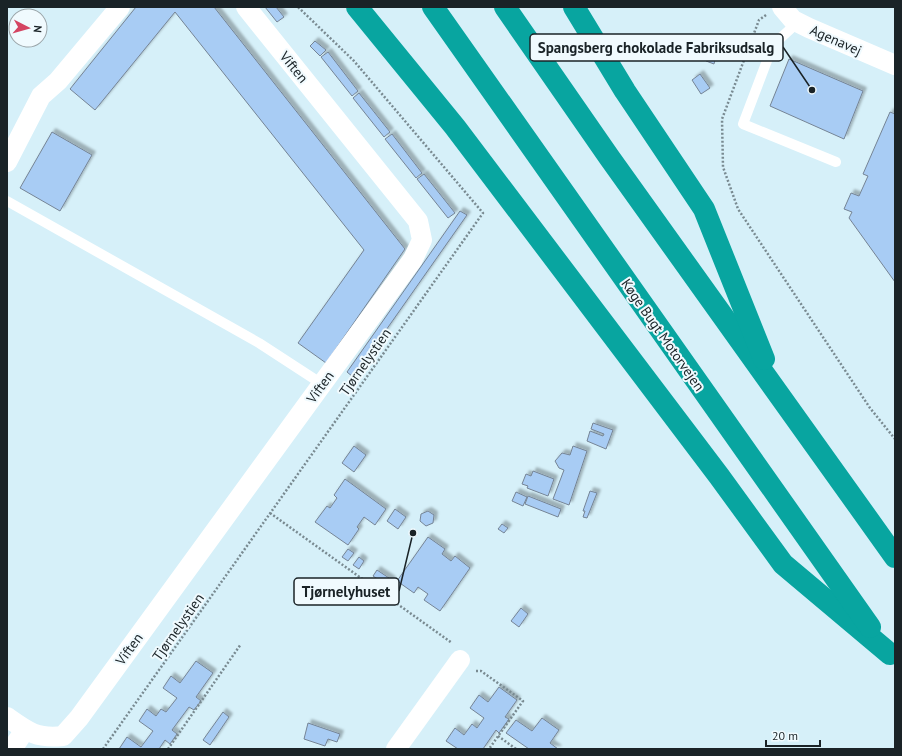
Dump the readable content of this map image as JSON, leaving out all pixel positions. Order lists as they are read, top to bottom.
{
  "streets": {
    "highway": ["Køge Bugt Motorvejen"],
    "street": ["Agenavej", "Viften"],
    "path": ["Tjørnelystien"]
  },
  "places": ["Spangsberg chokolade Fabriksudsalg", "Tjørnelyhuset"],
  "scale_bar": "20 m",
  "north": "right"
}
